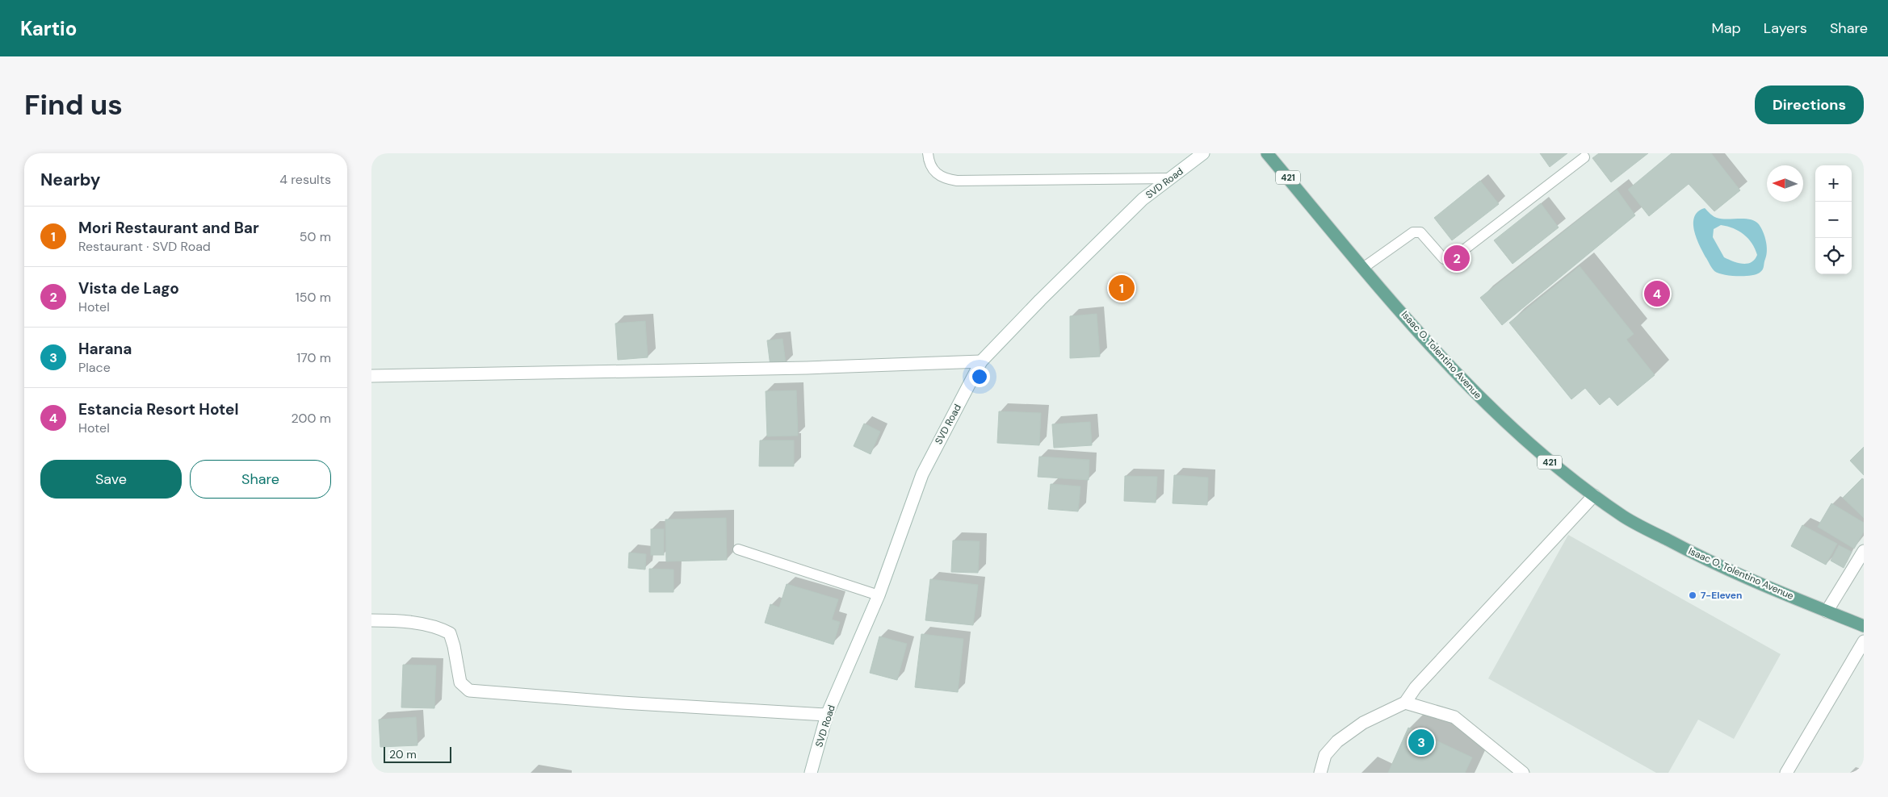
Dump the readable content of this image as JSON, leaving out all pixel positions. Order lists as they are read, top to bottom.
{
  "streets": {
    "main road": ["421", "Isaac O. Tolentino Avenue"],
    "street": ["SVD Road"]
  },
  "places": ["7-Eleven"],
  "scale_bar": "20 m",
  "north": "left",
  "page": {
    "header": "Kartio",
    "nav": ["Map", "Layers", "Share"],
    "buttons": [
      "Directions",
      ["Save", "Share"]
    ],
    "title": "Find us",
    "heading": ["Nearby", "4 results"],
    "map_buttons": ["+", "−"],
    "list": [
      {
        "mark": "1",
        "name": "Mori Restaurant and Bar",
        "note": "Restaurant · SVD Road",
        "value": "50 m"
      },
      {
        "mark": "2",
        "name": "Vista de Lago",
        "note": "Hotel",
        "value": "150 m"
      },
      {
        "mark": "3",
        "name": "Harana",
        "note": "Place",
        "value": "170 m"
      },
      {
        "mark": "4",
        "name": "Estancia Resort Hotel",
        "note": "Hotel",
        "value": "200 m"
      }
    ],
    "pins": [
      "2",
      "1",
      "4",
      "3"
    ],
    "scale": "20 m"
  }
}
